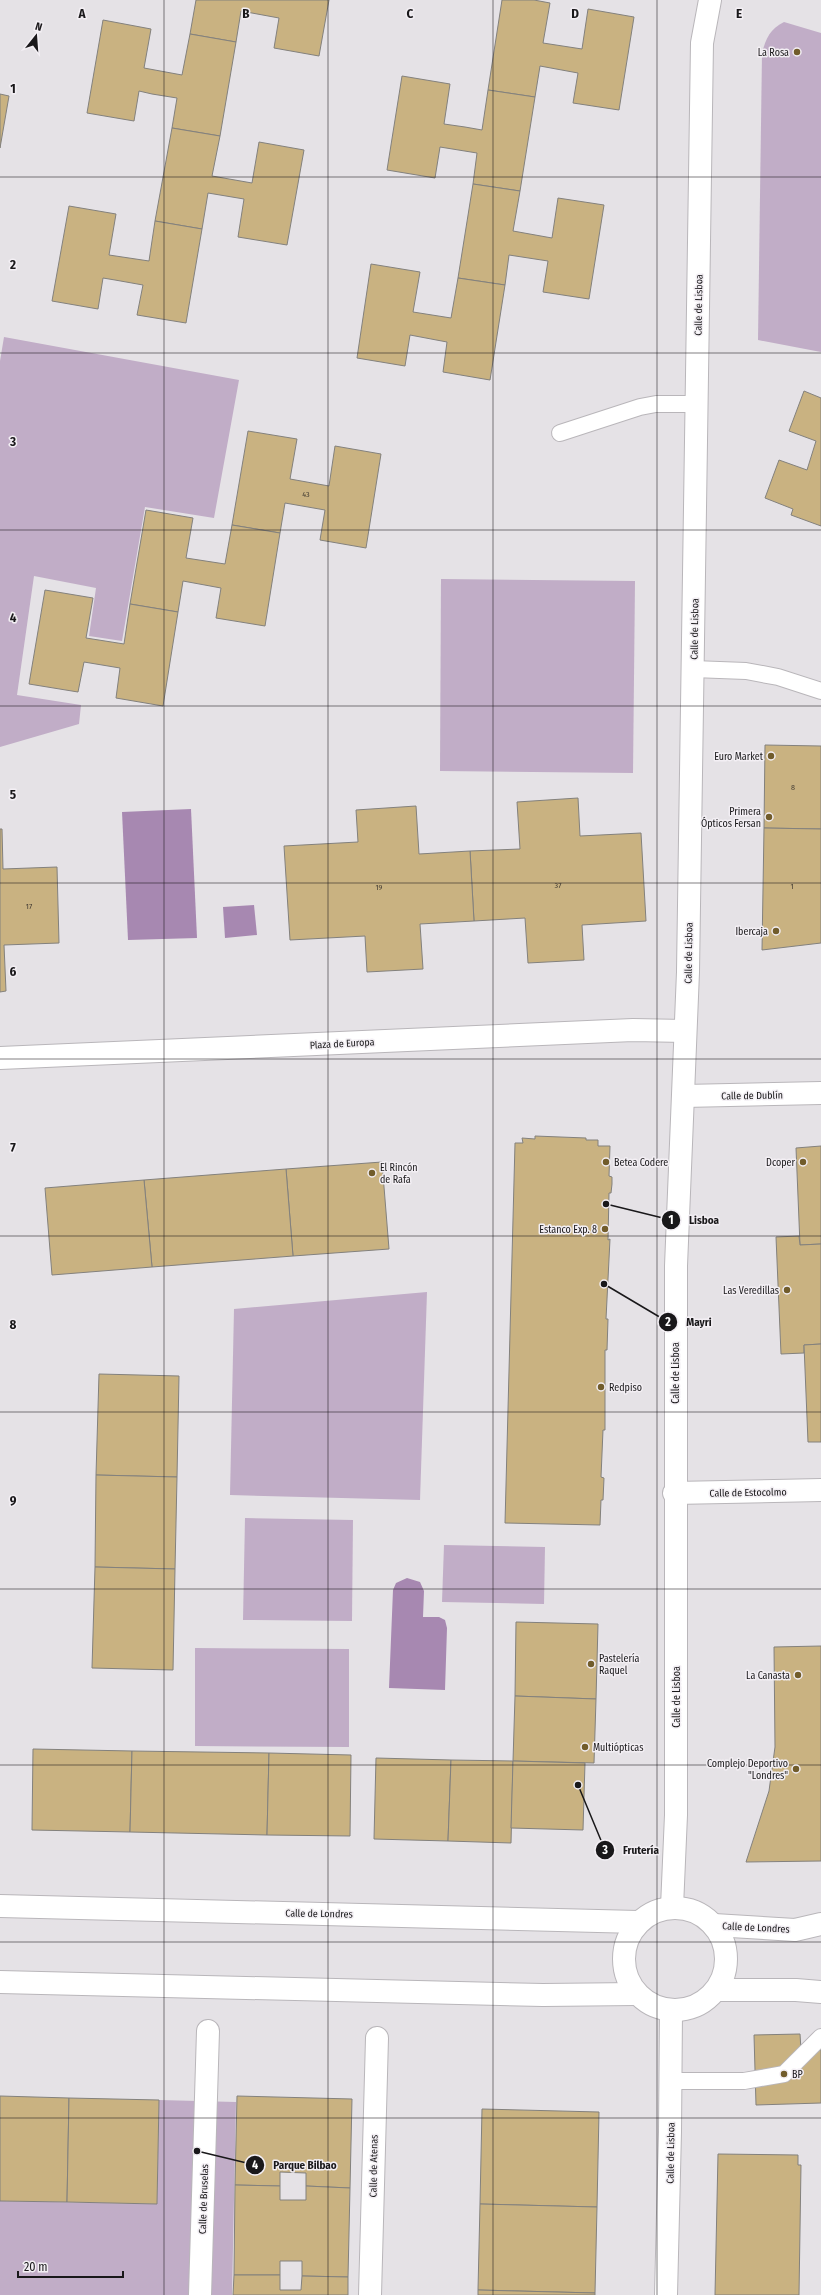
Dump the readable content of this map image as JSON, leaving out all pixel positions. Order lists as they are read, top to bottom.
{
  "streets": {
    "street": [
      "Calle de Lisboa",
      "Plaza de Europa",
      "Calle de Dublín",
      "Calle de Estocolmo",
      "Calle de Londres",
      "Calle de Atenas",
      "Calle de Bruselas"
    ]
  },
  "crossings": [
    ["Calle de Lisboa", "Plaza de Europa"],
    ["Calle de Lisboa", "Calle de Dublín"],
    ["Calle de Lisboa", "Calle de Estocolmo"],
    ["Calle de Lisboa", "Calle de Londres"]
  ],
  "places": [
    "La Rosa",
    "Euro Market",
    "Primera Ópticos Fersan",
    "Ibercaja",
    "Betea Codere",
    "Dcoper",
    "El Rincón de Rafa",
    "Lisboa",
    "Estanco Exp. 8",
    "Mayri",
    "Las Veredillas",
    "Redpiso",
    "Pastelería Raquel",
    "La Canasta",
    "Multiópticas",
    "Complejo Deportivo \"Londres\"",
    "Frutería",
    "BP",
    "Parque Bilbao"
  ],
  "house_numbers": [
    "43",
    "8",
    "37",
    "1",
    "19",
    "17"
  ],
  "scale_bar": "20 m",
  "north": "top",
  "grid": {
    "columns": [
      "A",
      "B",
      "C",
      "D",
      "E"
    ],
    "rows": [
      "1",
      "2",
      "3",
      "4",
      "5",
      "6",
      "7",
      "8",
      "9"
    ]
  }
}
